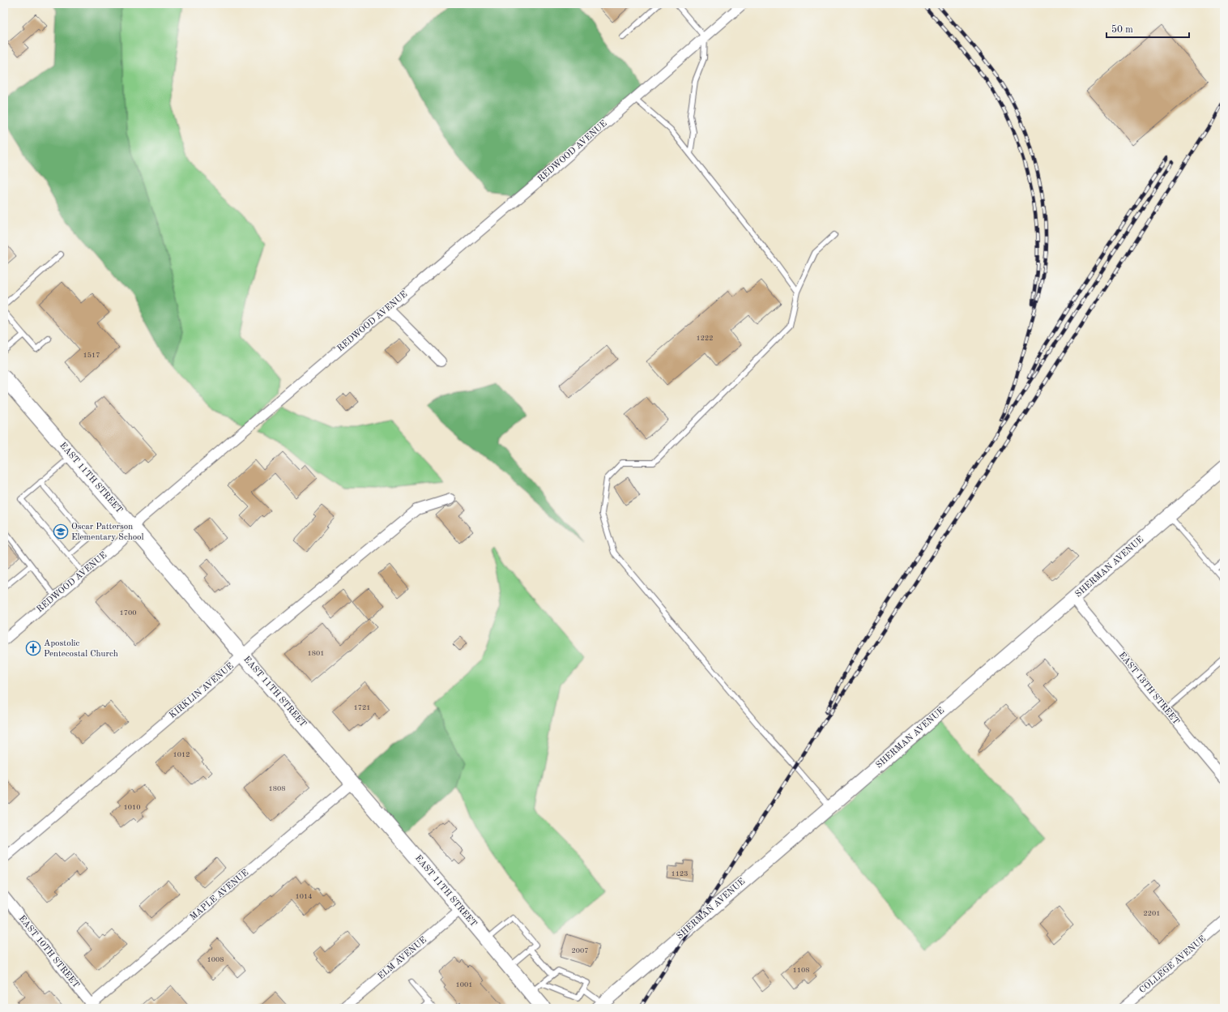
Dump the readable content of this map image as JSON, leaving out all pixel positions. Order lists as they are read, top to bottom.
{
  "streets": {
    "main road": ["EAST 11TH STREET"],
    "street": [
      "REDWOOD AVENUE",
      "SHERMAN AVENUE",
      "EAST 13TH STREET",
      "KIRKLIN AVENUE",
      "MAPLE AVENUE",
      "EAST 10TH STREET",
      "ELM AVENUE",
      "COLLEGE AVENUE"
    ]
  },
  "crossings": [
    ["REDWOOD AVENUE", "EAST 11TH STREET"],
    ["EAST 11TH STREET", "KIRKLIN AVENUE"],
    ["EAST 11TH STREET", "MAPLE AVENUE"],
    ["EAST 11TH STREET", "ELM AVENUE"],
    ["SHERMAN AVENUE", "EAST 13TH STREET"],
    ["MAPLE AVENUE", "EAST 10TH STREET"]
  ],
  "places": {
    "school or university": ["Oscar Patterson Elementary School"],
    "church": ["Apostolic Pentecostal Church"]
  },
  "house_numbers": [
    "1222",
    "1517",
    "1700",
    "1801",
    "1721",
    "1012",
    "1808",
    "1010",
    "1123",
    "1014",
    "2201",
    "2007",
    "1008",
    "1108",
    "1001"
  ],
  "scale_bar": "50 m"
}
